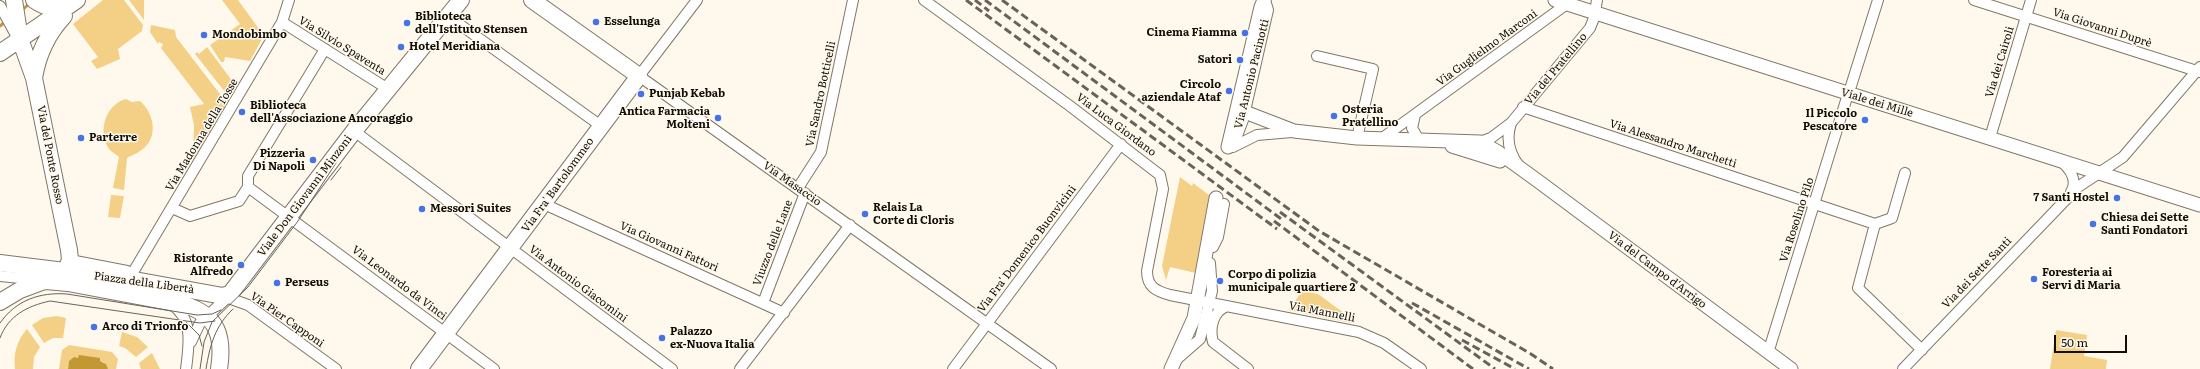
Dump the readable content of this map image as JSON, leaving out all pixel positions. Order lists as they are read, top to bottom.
{
  "streets": {
    "main road": [
      "Via del Ponte Rosso",
      "Via Masaccio",
      "Via Fra' Bartolommeo",
      "Viale Don Giovanni Minzoni",
      "Piazza della Libertà"
    ],
    "street": [
      "Via Giovanni Duprè",
      "Via Silvio Spaventa",
      "Via Guglielmo Marconi",
      "Via dei Cairoli",
      "Via del Pratellino",
      "Via Antonio Pacinotti",
      "Via Sandro Botticelli",
      "Viale dei Mille",
      "Via Luca Giordano",
      "Via Madonna della Tosse",
      "Via Alessandro Marchetti",
      "Via Rosolino Pilo",
      "Viuzzo delle Lane",
      "Via Giovanni Fattori",
      "Via Fra' Domenico Buonvicini",
      "Via del Campo d'Arrigo",
      "Via dei Sette Santi",
      "Via Leonardo da Vinci",
      "Via Antonio Giacomini",
      "Via Mannelli",
      "Via Pier Capponi"
    ]
  },
  "crossings": [
    ["Via Giovanni Duprè", "Via dei Cairoli"],
    ["Via Giovanni Duprè", "Via dei Sette Santi"],
    ["Via Silvio Spaventa", "Via Madonna della Tosse"],
    ["Via Silvio Spaventa", "Viale Don Giovanni Minzoni"],
    ["Via Guglielmo Marconi", "Viale dei Mille"],
    ["Via dei Cairoli", "Viale dei Mille"],
    ["Via del Pratellino", "Viale dei Mille"],
    ["Via del Pratellino", "Via Alessandro Marchetti"],
    ["Via del Pratellino", "Via del Campo d'Arrigo"],
    ["Via Sandro Botticelli", "Via Masaccio"],
    ["Via Sandro Botticelli", "Viuzzo delle Lane"],
    ["Viale dei Mille", "Via Rosolino Pilo"],
    ["Viale dei Mille", "Via dei Sette Santi"],
    ["Via Luca Giordano", "Via Fra' Domenico Buonvicini"],
    ["Via Luca Giordano", "Via Mannelli"],
    ["Via Madonna della Tosse", "Piazza della Libertà"],
    ["Via Alessandro Marchetti", "Via Rosolino Pilo"],
    ["Via del Ponte Rosso", "Piazza della Libertà"],
    ["Via Masaccio", "Via Fra' Bartolommeo"],
    ["Via Masaccio", "Viuzzo delle Lane"],
    ["Via Masaccio", "Via Fra' Domenico Buonvicini"],
    ["Via Fra' Bartolommeo", "Via Giovanni Fattori"],
    ["Via Fra' Bartolommeo", "Via Leonardo da Vinci"],
    ["Via Fra' Bartolommeo", "Via Antonio Giacomini"],
    ["Viale Don Giovanni Minzoni", "Piazza della Libertà"],
    ["Viale Don Giovanni Minzoni", "Via Leonardo da Vinci"],
    ["Viale Don Giovanni Minzoni", "Via Antonio Giacomini"],
    ["Viale Don Giovanni Minzoni", "Via Pier Capponi"],
    ["Via Rosolino Pilo", "Via del Campo d'Arrigo"],
    ["Viuzzo delle Lane", "Via Giovanni Fattori"],
    ["Piazza della Libertà", "Via Pier Capponi"]
  ],
  "places": [
    "Esselunga",
    "Biblioteca dell'Istituto Stensen",
    "Cinema Fiamma",
    "Mondobimbo",
    "Hotel Meridiana",
    "Satori",
    "Circolo aziendale Ataf",
    "Punjab Kebab",
    "Biblioteca dell'Associazione Ancoraggio",
    "Osteria Pratellino",
    "Antica Farmacia Molteni",
    "Il Piccolo Pescatore",
    "Parterre",
    "Pizzeria Di Napoli",
    "7 Santi Hostel",
    "Messori Suites",
    "Relais La Corte di Cloris",
    "Chiesa dei Sette Santi Fondatori",
    "Ristorante Alfredo",
    "Foresteria ai Servi di Maria",
    "Corpo di polizia municipale quartiere 2",
    "Perseus",
    "Arco di Trionfo",
    "Palazzo ex-Nuova Italia"
  ],
  "scale_bar": "50 m"
}
